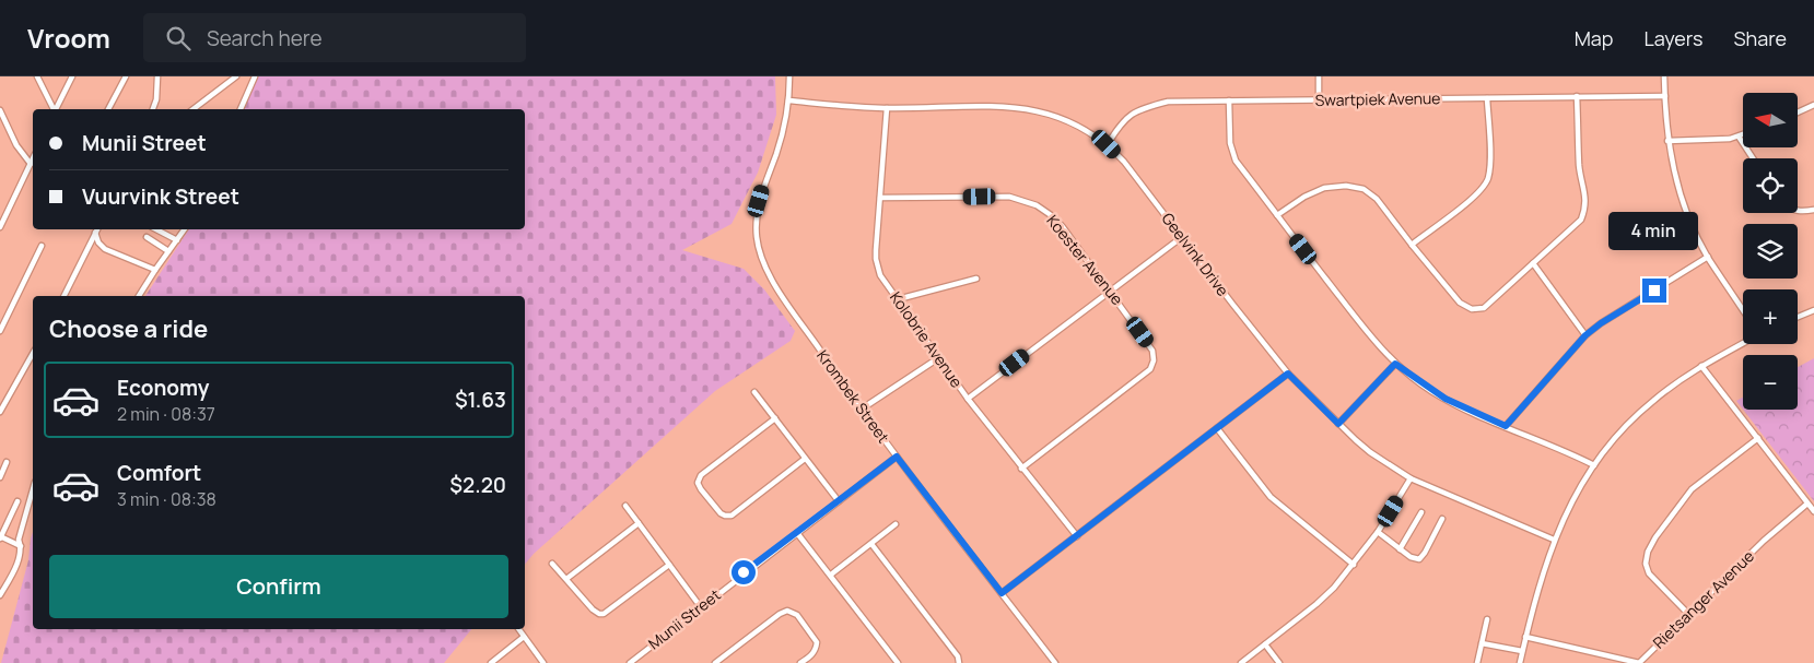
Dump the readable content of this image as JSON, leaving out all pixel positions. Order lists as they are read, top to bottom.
{
  "streets": {
    "street": [
      "Swartpiek Avenue",
      "Geelvink Drive",
      "Koester Avenue",
      "Kolobrie Avenue",
      "Krombek Street",
      "Rietsanger Avenue",
      "Munii Street"
    ]
  },
  "crossings": [
    ["Swartpiek Avenue", "Geelvink Drive"],
    ["Geelvink Drive", "Kolobrie Avenue"],
    ["Geelvink Drive", "Krombek Street"],
    ["Koester Avenue", "Kolobrie Avenue"],
    ["Krombek Street", "Munii Street"]
  ],
  "north": "left",
  "page": {
    "header": "Vroom",
    "search": "Search here",
    "nav": ["Map", "Layers", "Share"],
    "map_buttons": ["+", "−"],
    "banner": ["Munii Street", "Vuurvink Street"],
    "bubble": "4 min",
    "heading": "Choose a ride",
    "list": [
      {
        "name": "Economy",
        "note": "2 min · 08:37",
        "value": "$1.63"
      },
      {
        "name": "Comfort",
        "note": "3 min · 08:38",
        "value": "$2.20"
      }
    ],
    "buttons": "Confirm"
  }
}
